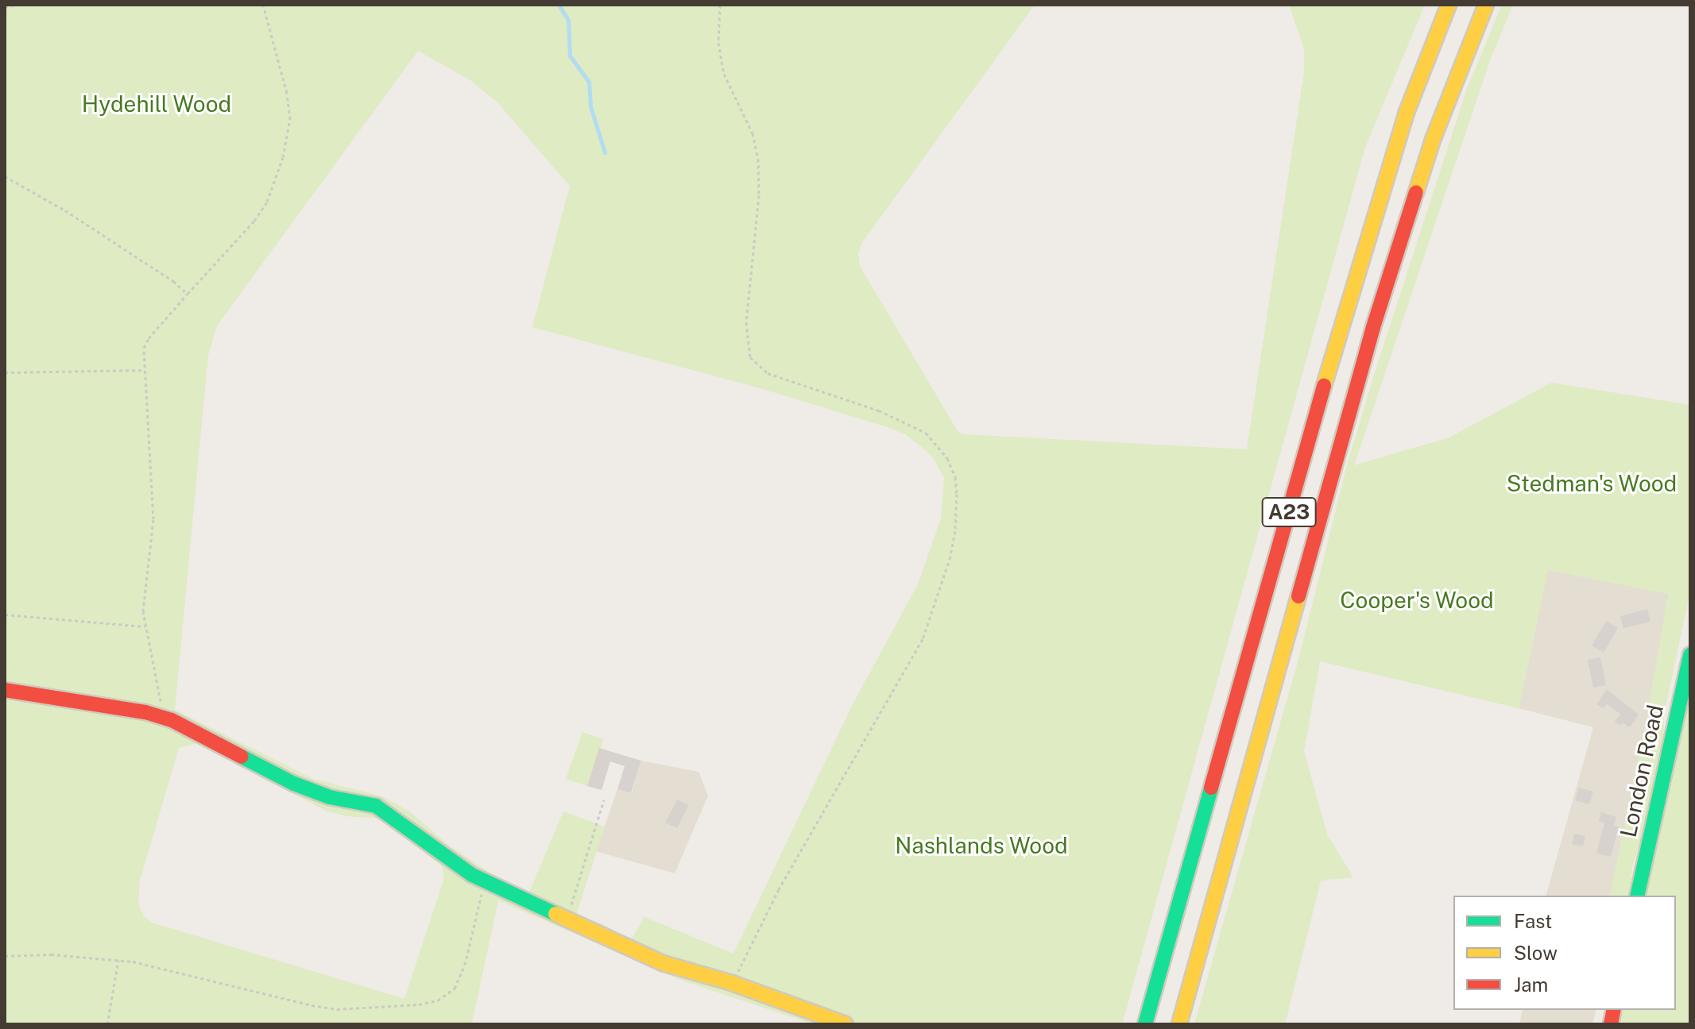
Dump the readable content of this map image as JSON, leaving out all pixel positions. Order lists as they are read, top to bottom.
{
  "streets": {
    "main road": ["A23", "London Road"]
  },
  "parks": [
    "Hydehill Wood",
    "Stedman's Wood",
    "Cooper's Wood",
    "Nashlands Wood"
  ],
  "legend": ["Fast", "Slow", "Jam"]
}
